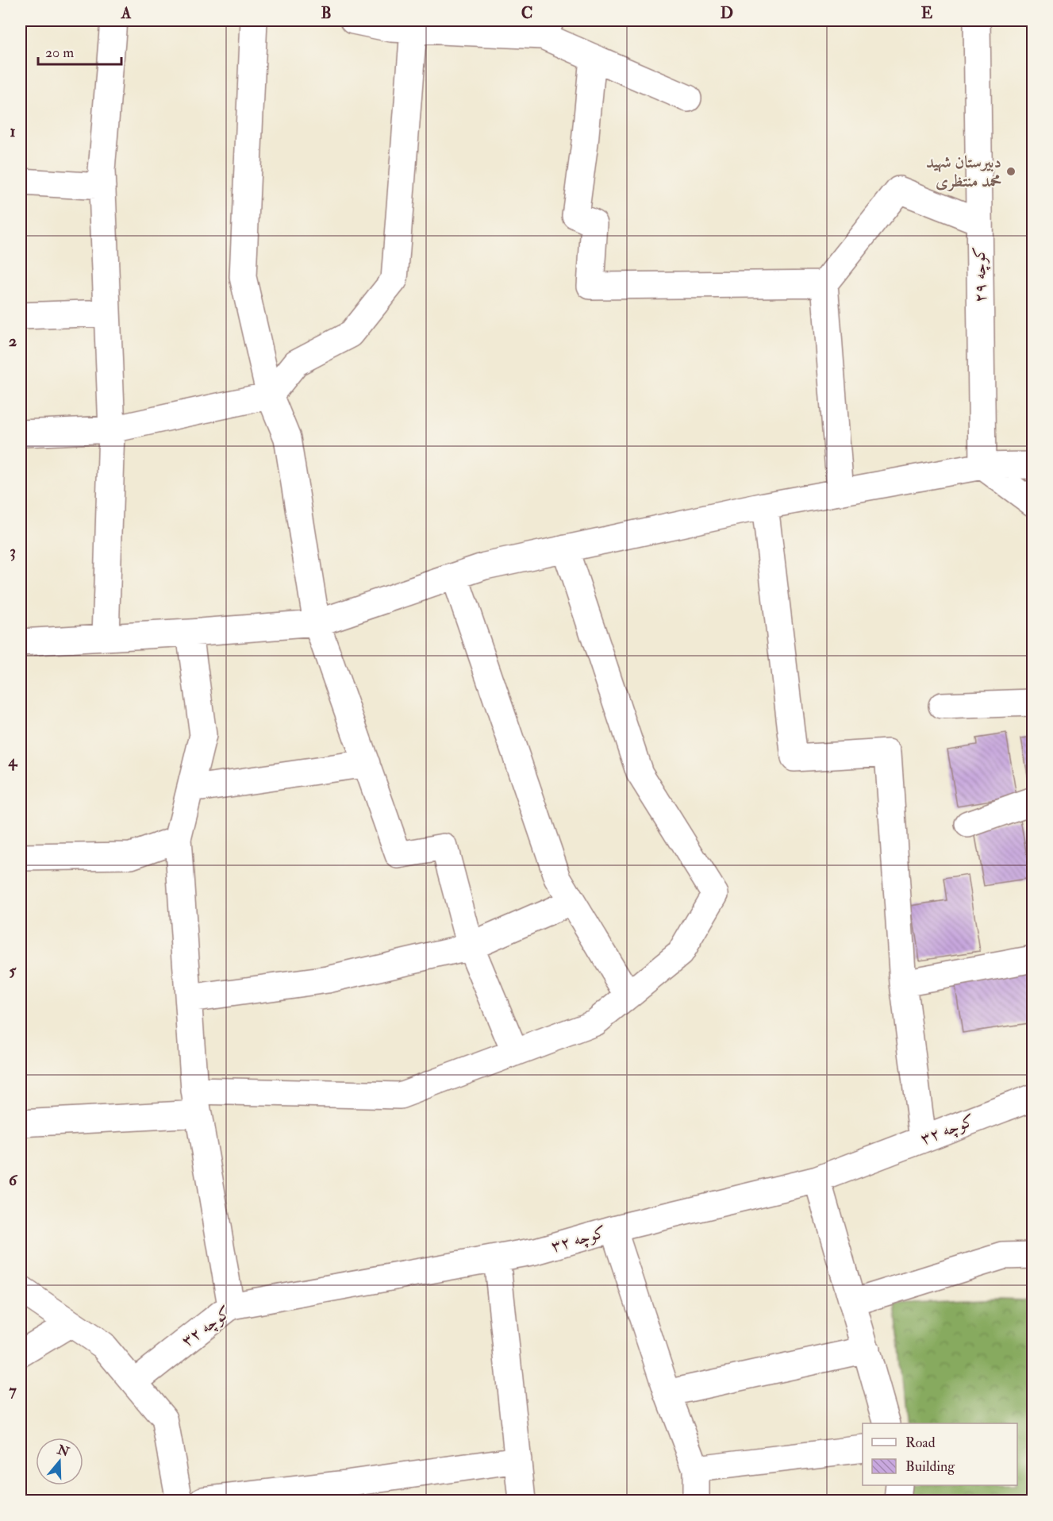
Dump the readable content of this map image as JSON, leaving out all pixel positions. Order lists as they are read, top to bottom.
{
  "streets": {
    "street": ["کوچه ۲۹", "کوچه ۳۲"]
  },
  "places": ["دبیرستان شهید محمد منتظری"],
  "legend": ["Road", "Building"],
  "scale_bar": "20 m",
  "north": "top",
  "grid": {
    "columns": [
      "A",
      "B",
      "C",
      "D",
      "E"
    ],
    "rows": [
      "1",
      "2",
      "3",
      "4",
      "5",
      "6",
      "7"
    ]
  }
}
